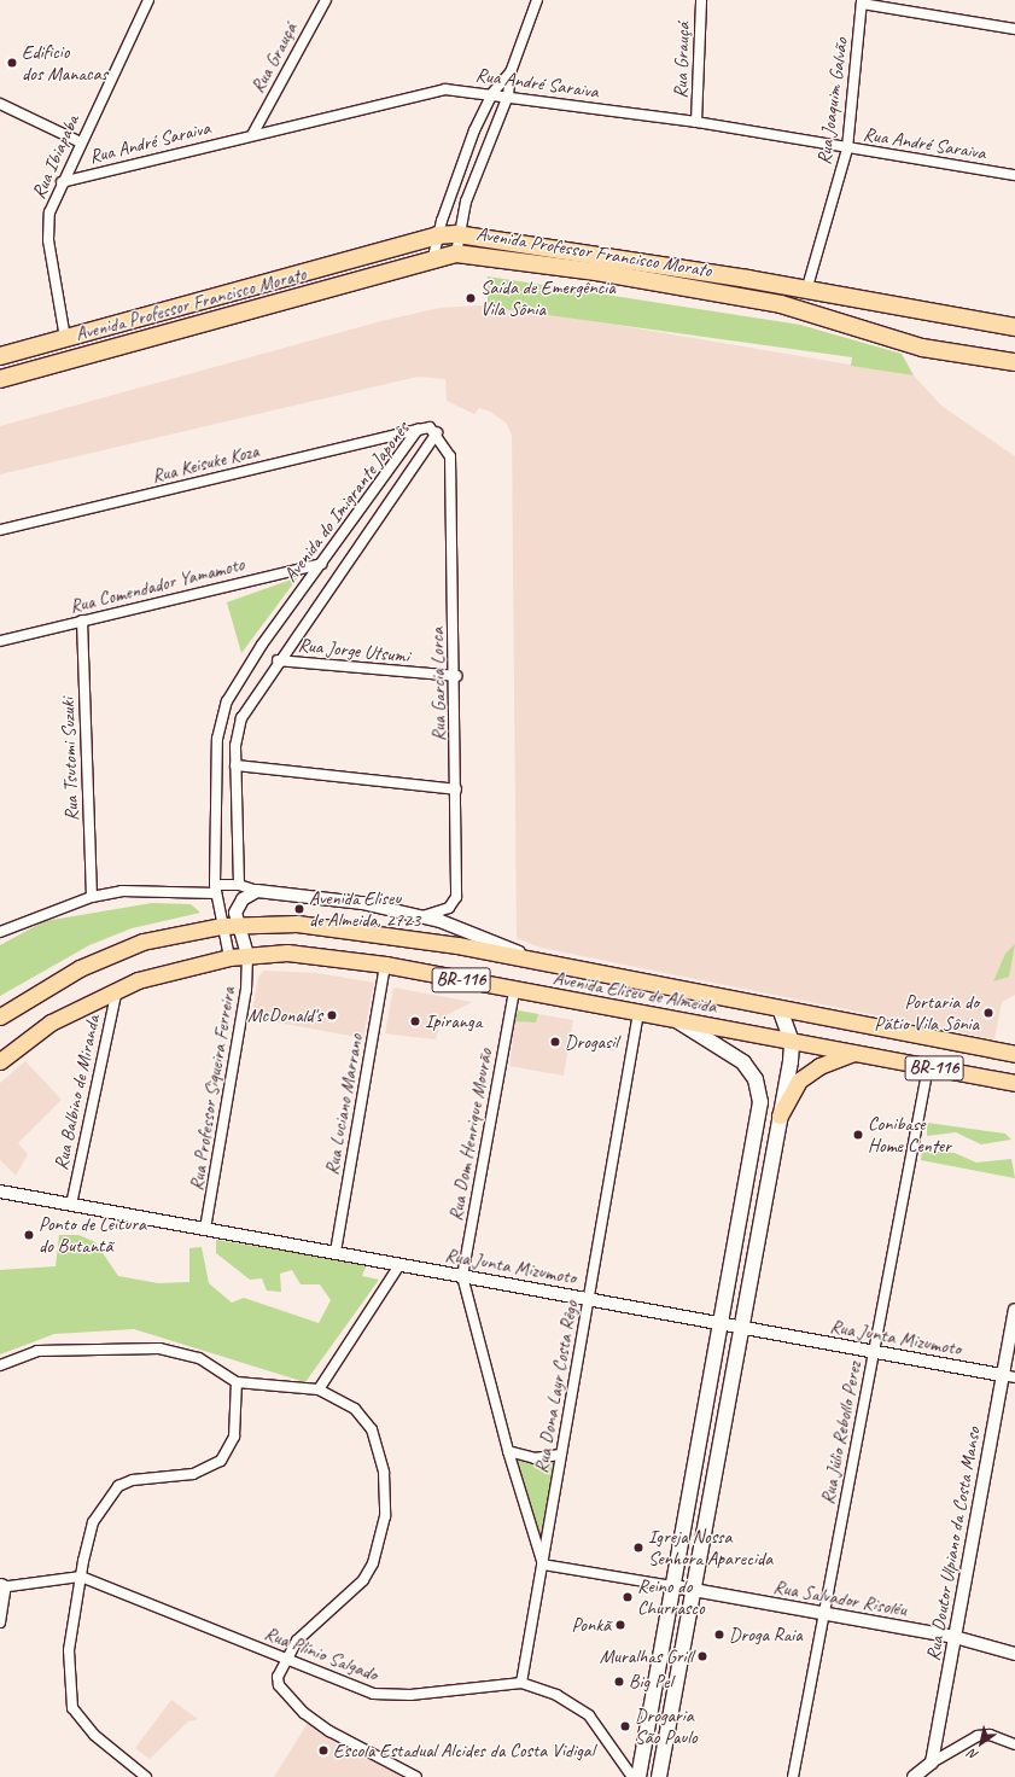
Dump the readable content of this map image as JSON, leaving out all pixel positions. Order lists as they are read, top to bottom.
{
  "streets": {
    "highway": ["Avenida Professor Francisco Morato"],
    "main road": ["BR-116", "Avenida Eliseu de Almeida"],
    "street": [
      "Rua Grauçá",
      "Rua André Saraiva",
      "Rua Joaquim Galvão",
      "Rua Ibiapaba",
      "Rua Keisuke Koza",
      "Avenida do Imigrante Japonês",
      "Rua Comendador Yamamoto",
      "Rua Jorge Utsumi",
      "Rua Garcia Lorca",
      "Rua Tsutomi Suzuki",
      "Rua Professor Siqueira Ferreira",
      "Rua Balbino de Miranda",
      "Rua Luciano Marrano",
      "Rua Dom Henrique Mourão",
      "Rua Junta Mizumoto",
      "Rua Dona Layr Costa Rêgo",
      "Rua Júlio Rebollo Perez",
      "Rua Doutor Ulpiano da Costa Manso",
      "Rua Salvador Risoléu",
      "Rua Plínio Salgado"
    ]
  },
  "crossings": [
    ["Rua Grauçá", "Rua André Saraiva"],
    ["Rua André Saraiva", "Rua Joaquim Galvão"],
    ["Rua André Saraiva", "Rua Ibiapaba"],
    ["Rua Joaquim Galvão", "Avenida Professor Francisco Morato"],
    ["Rua Ibiapaba", "Avenida Professor Francisco Morato"],
    ["Rua Keisuke Koza", "Avenida do Imigrante Japonês"],
    ["Avenida do Imigrante Japonês", "Rua Comendador Yamamoto"],
    ["Avenida do Imigrante Japonês", "Rua Jorge Utsumi"],
    ["Avenida do Imigrante Japonês", "Rua Garcia Lorca"],
    ["Avenida do Imigrante Japonês", "Avenida Eliseu de Almeida"],
    ["Rua Comendador Yamamoto", "Rua Tsutomi Suzuki"],
    ["Rua Jorge Utsumi", "Rua Garcia Lorca"],
    ["Rua Garcia Lorca", "Avenida Eliseu de Almeida"],
    ["Rua Tsutomi Suzuki", "Avenida Eliseu de Almeida"],
    ["Avenida Eliseu de Almeida", "Rua Professor Siqueira Ferreira"],
    ["Avenida Eliseu de Almeida", "Rua Balbino de Miranda"],
    ["Avenida Eliseu de Almeida", "Rua Luciano Marrano"],
    ["Avenida Eliseu de Almeida", "Rua Dom Henrique Mourão"],
    ["Avenida Eliseu de Almeida", "Rua Dona Layr Costa Rêgo"],
    ["Avenida Eliseu de Almeida", "Rua Júlio Rebollo Perez"],
    ["Rua Professor Siqueira Ferreira", "Rua Junta Mizumoto"],
    ["Rua Balbino de Miranda", "Rua Junta Mizumoto"],
    ["Rua Luciano Marrano", "Rua Junta Mizumoto"],
    ["Rua Dom Henrique Mourão", "Rua Junta Mizumoto"],
    ["Rua Dom Henrique Mourão", "Rua Dona Layr Costa Rêgo"],
    ["Rua Dom Henrique Mourão", "Rua Salvador Risoléu"],
    ["Rua Junta Mizumoto", "Rua Dona Layr Costa Rêgo"],
    ["Rua Junta Mizumoto", "Rua Júlio Rebollo Perez"],
    ["Rua Junta Mizumoto", "Rua Doutor Ulpiano da Costa Manso"],
    ["Rua Dona Layr Costa Rêgo", "Rua Salvador Risoléu"],
    ["Rua Dona Layr Costa Rêgo", "Rua Plínio Salgado"],
    ["Rua Júlio Rebollo Perez", "Rua Salvador Risoléu"],
    ["Rua Doutor Ulpiano da Costa Manso", "Rua Salvador Risoléu"]
  ],
  "places": [
    "Edificio dos Manacas",
    "Saída de Emergência Vila Sônia",
    "Avenida Eliseu de Almeida, 2723",
    "Portaria do Pátio Vila Sônia",
    "McDonald's",
    "Ipiranga",
    "Drogasil",
    "Conibase Home Center",
    "Ponto de Leitura do Butantã",
    "Igreja Nossa Senhora Aparecida",
    "Reino do Churrasco",
    "Ponkã",
    "Droga Raia",
    "Muralhas Grill",
    "Big Pel",
    "Drogaria São Paulo",
    "Escola Estadual Alcides da Costa Vidigal"
  ],
  "north": "bottom left"
}
